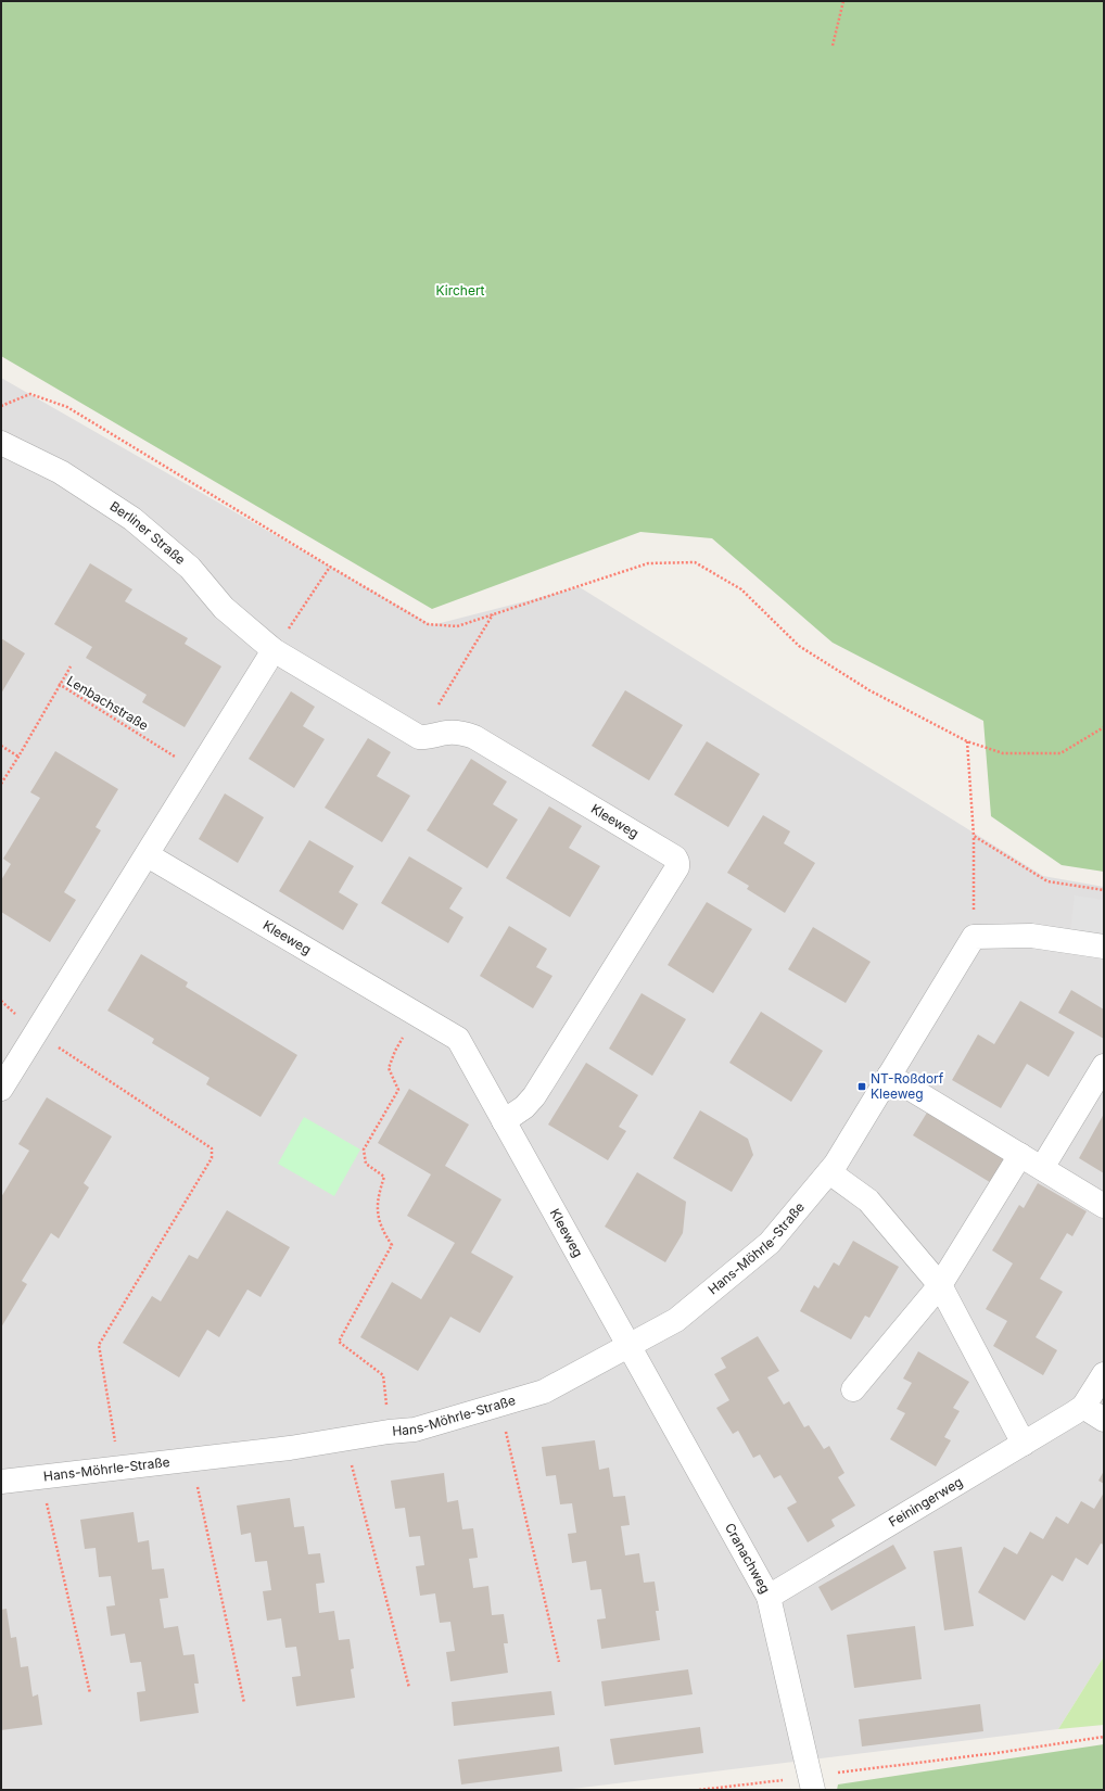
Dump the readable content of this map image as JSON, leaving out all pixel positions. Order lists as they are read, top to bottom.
{
  "streets": {
    "street": [
      "Berliner Straße",
      "Kleeweg",
      "Hans-Möhrle-Straße",
      "Feiningerweg",
      "Cranachweg"
    ],
    "path": ["Lenbachstraße"]
  },
  "crossings": [
    ["Kleeweg", "Hans-Möhrle-Straße"],
    ["Kleeweg", "Cranachweg"],
    ["Hans-Möhrle-Straße", "Cranachweg"],
    ["Feiningerweg", "Cranachweg"]
  ],
  "parks": ["Kirchert"],
  "places": {
    "transit": ["NT-Roßdorf Kleeweg"]
  }
}
